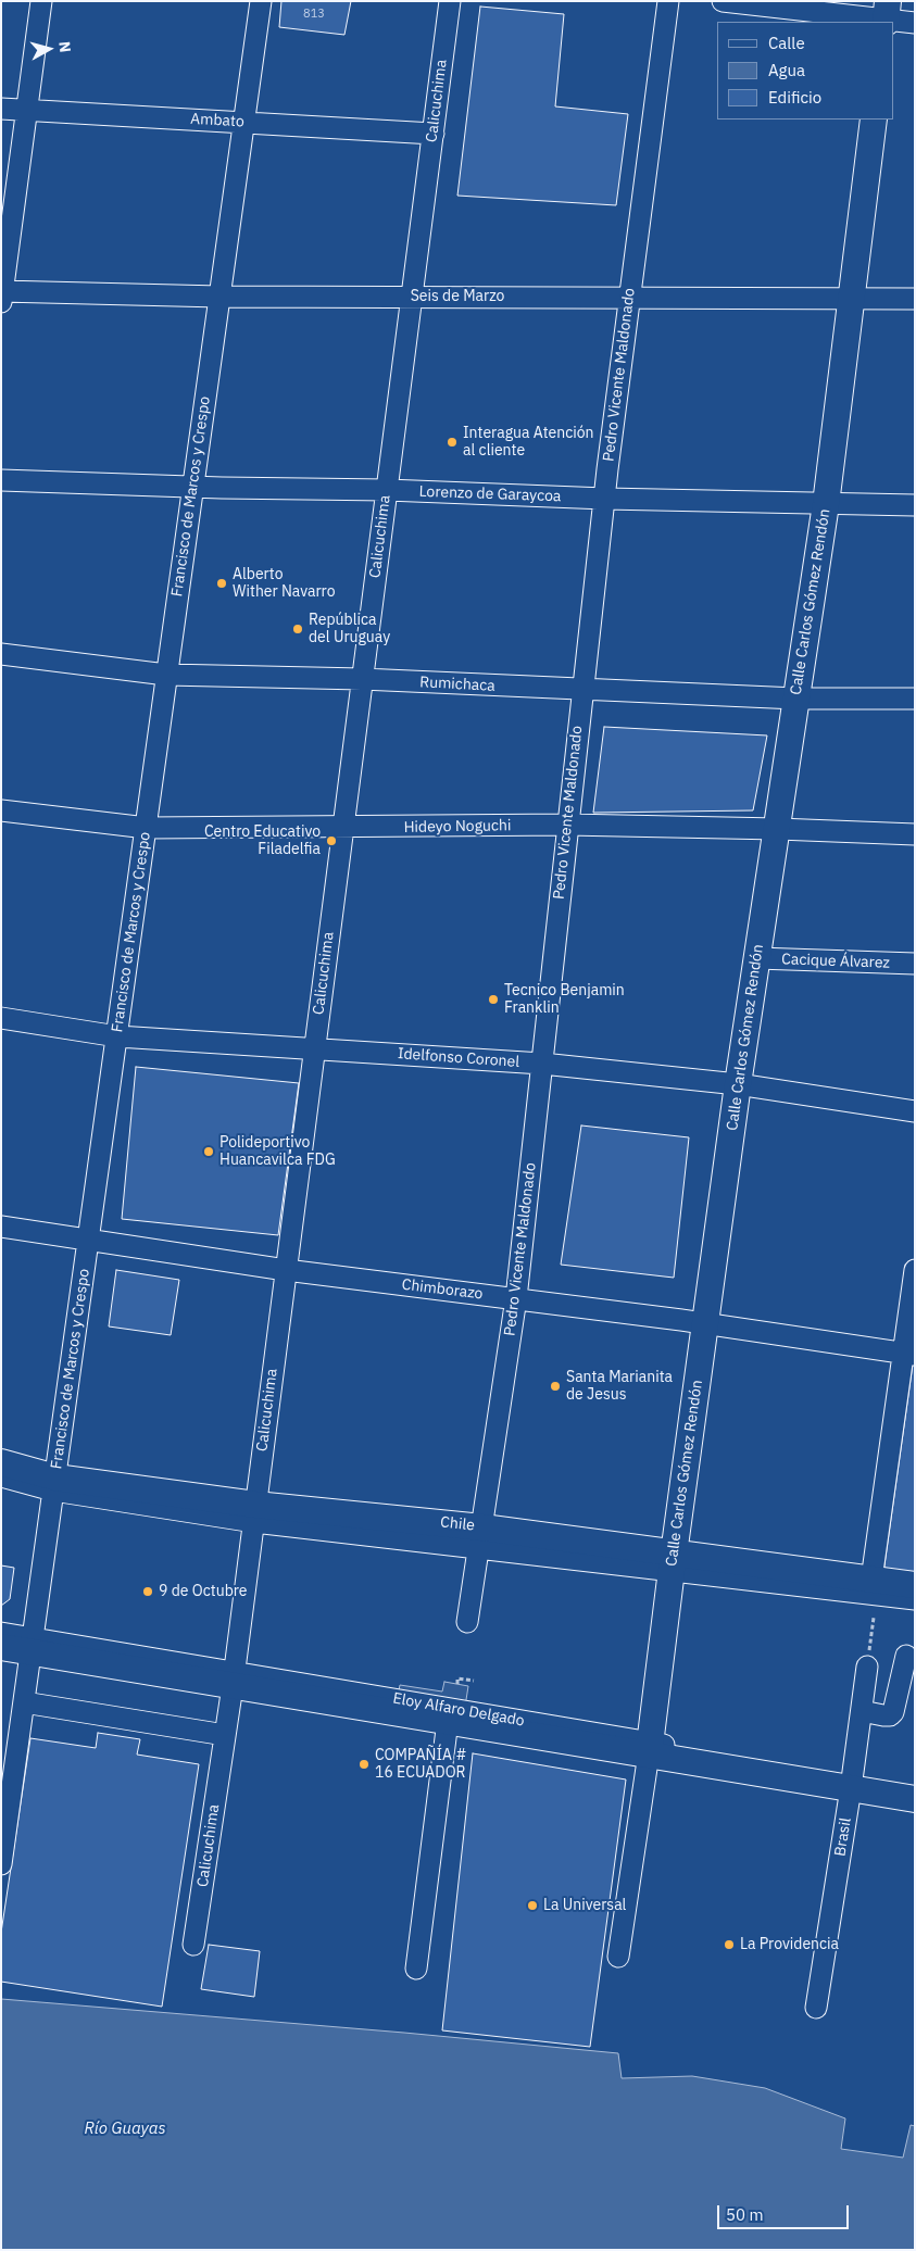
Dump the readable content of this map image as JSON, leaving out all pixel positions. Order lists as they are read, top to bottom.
{
  "streets": {
    "main road": ["Calle Carlos Gómez Rendón", "Chile", "Eloy Alfaro Delgado"],
    "street": [
      "Calicuchima",
      "Ambato",
      "Seis de Marzo",
      "Pedro Vicente Maldonado",
      "Lorenzo de Garaycoa",
      "Francisco de Marcos y Crespo",
      "Rumichaca",
      "Hideyo Noguchi",
      "Cacique Álvarez",
      "Idelfonso Coronel",
      "Chimborazo",
      "Brasil"
    ]
  },
  "crossings": [
    ["Calicuchima", "Ambato"],
    ["Calicuchima", "Seis de Marzo"],
    ["Calicuchima", "Lorenzo de Garaycoa"],
    ["Calicuchima", "Rumichaca"],
    ["Calicuchima", "Hideyo Noguchi"],
    ["Calicuchima", "Idelfonso Coronel"],
    ["Calicuchima", "Chimborazo"],
    ["Calicuchima", "Chile"],
    ["Calicuchima", "Eloy Alfaro Delgado"],
    ["Ambato", "Francisco de Marcos y Crespo"],
    ["Seis de Marzo", "Pedro Vicente Maldonado"],
    ["Seis de Marzo", "Francisco de Marcos y Crespo"],
    ["Seis de Marzo", "Calle Carlos Gómez Rendón"],
    ["Pedro Vicente Maldonado", "Lorenzo de Garaycoa"],
    ["Pedro Vicente Maldonado", "Rumichaca"],
    ["Pedro Vicente Maldonado", "Hideyo Noguchi"],
    ["Pedro Vicente Maldonado", "Idelfonso Coronel"],
    ["Pedro Vicente Maldonado", "Chimborazo"],
    ["Pedro Vicente Maldonado", "Chile"],
    ["Lorenzo de Garaycoa", "Francisco de Marcos y Crespo"],
    ["Lorenzo de Garaycoa", "Calle Carlos Gómez Rendón"],
    ["Francisco de Marcos y Crespo", "Rumichaca"],
    ["Francisco de Marcos y Crespo", "Hideyo Noguchi"],
    ["Francisco de Marcos y Crespo", "Idelfonso Coronel"],
    ["Francisco de Marcos y Crespo", "Chimborazo"],
    ["Francisco de Marcos y Crespo", "Chile"],
    ["Francisco de Marcos y Crespo", "Eloy Alfaro Delgado"],
    ["Calle Carlos Gómez Rendón", "Rumichaca"],
    ["Calle Carlos Gómez Rendón", "Hideyo Noguchi"],
    ["Calle Carlos Gómez Rendón", "Cacique Álvarez"],
    ["Calle Carlos Gómez Rendón", "Idelfonso Coronel"],
    ["Calle Carlos Gómez Rendón", "Chimborazo"],
    ["Calle Carlos Gómez Rendón", "Chile"],
    ["Calle Carlos Gómez Rendón", "Eloy Alfaro Delgado"],
    ["Eloy Alfaro Delgado", "Brasil"]
  ],
  "water": ["Río Guayas"],
  "places": [
    "Interagua Atención al cliente",
    "Alberto Wither Navarro",
    "República del Uruguay",
    "Centro Educativo Filadelfia",
    "Tecnico Benjamin Franklin",
    "Polideportivo Huancavilca FDG",
    "Santa Marianita de Jesus",
    "9 de Octubre",
    "COMPAÑÍA # 16 ECUADOR",
    "La Universal",
    "La Providencia"
  ],
  "house_numbers": ["813"],
  "legend": ["Calle", "Agua", "Edificio"],
  "scale_bar": "50 m",
  "north": "right"
}
